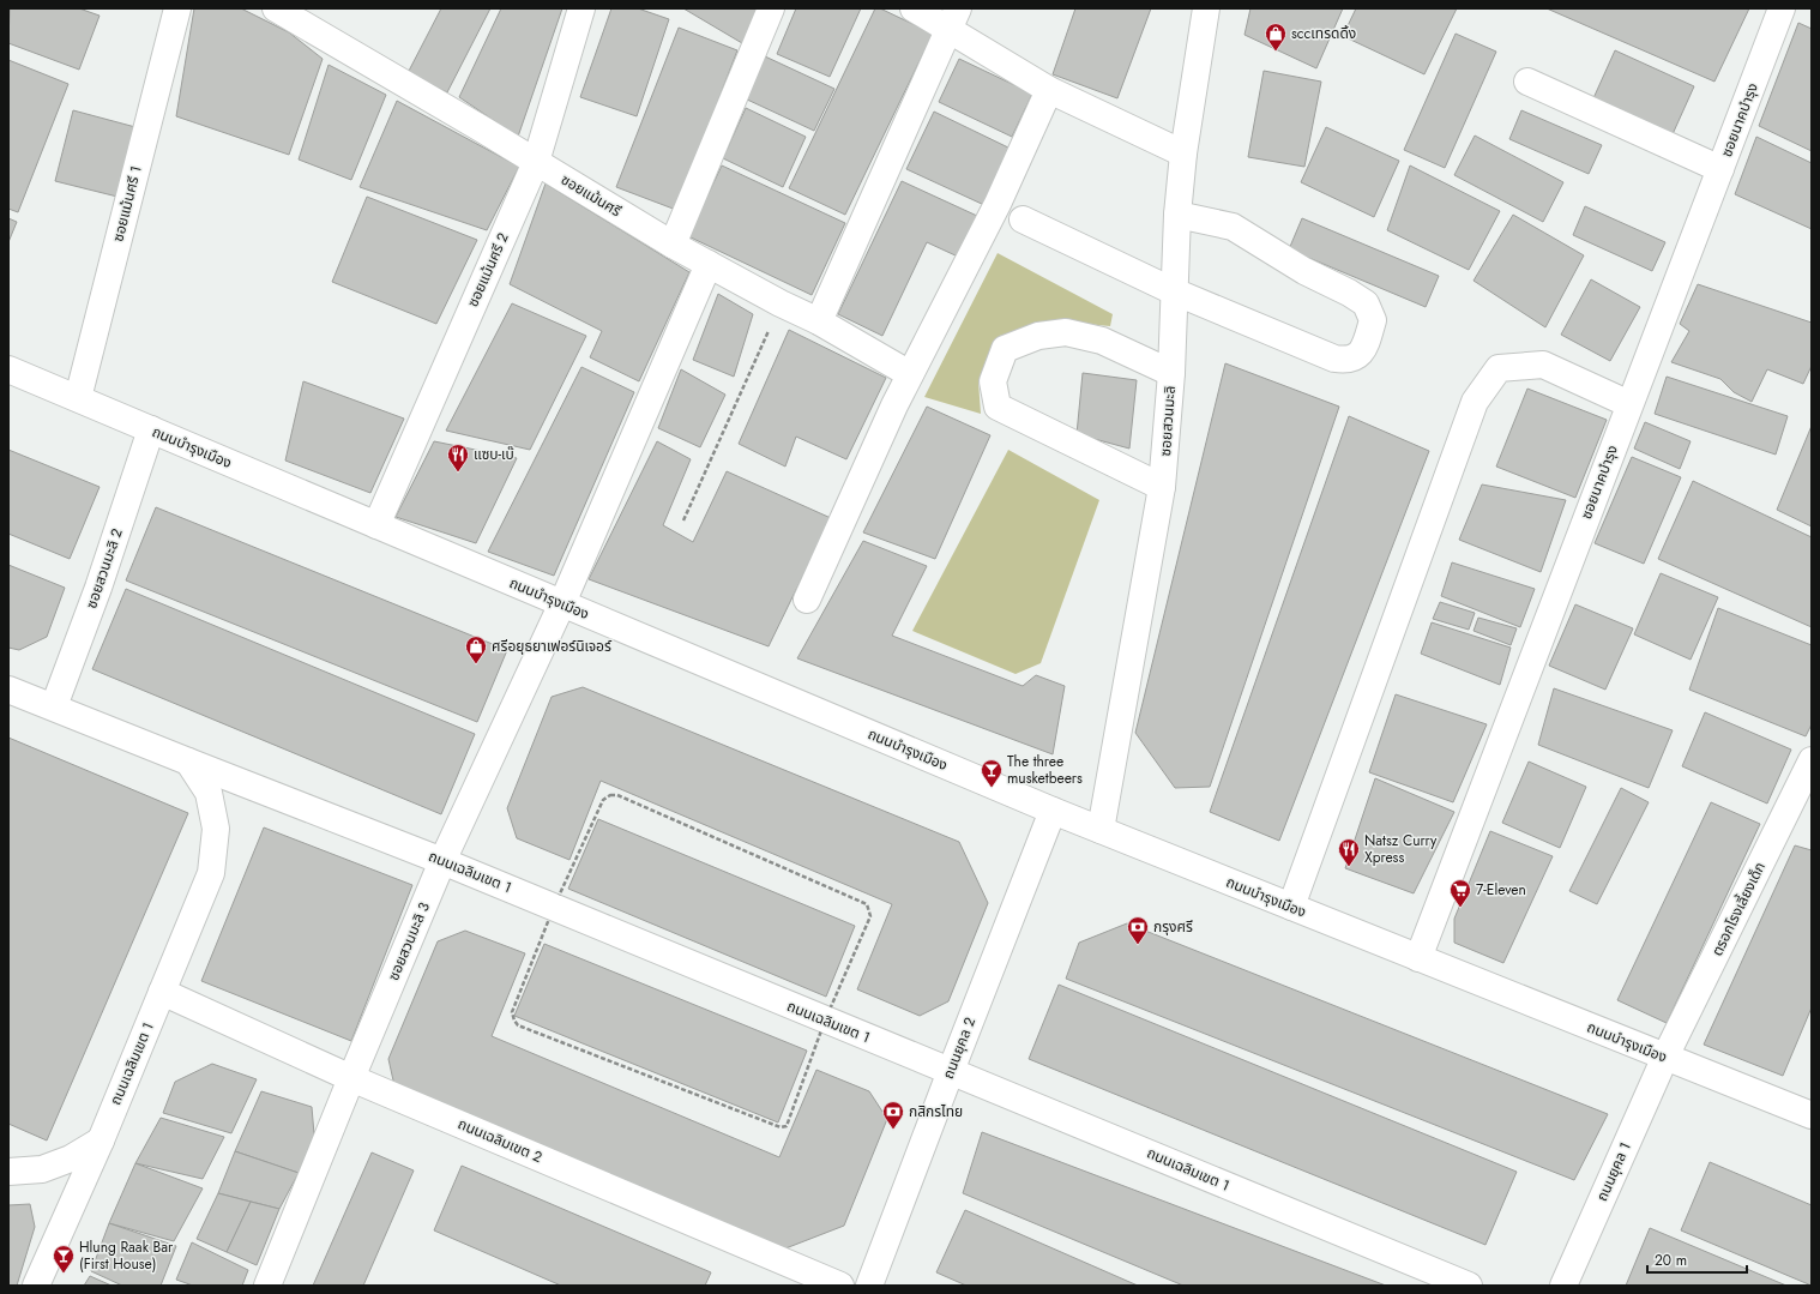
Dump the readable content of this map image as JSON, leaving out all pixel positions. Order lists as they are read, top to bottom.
{
  "streets": {
    "street": [
      "ซอยนาคบำรุง",
      "ซอยแม้นศรี",
      "ซอยแม้นศรี 1",
      "ซอยแม้นศรี 2",
      "ซอยสวนมะลิ",
      "ถนนบำรุงเมือง",
      "ซอยสวนมะลิ 2",
      "ถนนเฉลิมเขต 1",
      "ตรอกโรงเลี้ยงเด็ก",
      "ซอยสวนมะลิ 3",
      "ถนนยุคล 2",
      "ถนนเฉลิมเขต 2",
      "ถนนยุคล 1"
    ]
  },
  "crossings": [
    ["ซอยนาคบำรุง", "ถนนบำรุงเมือง"],
    ["ซอยแม้นศรี", "ซอยแม้นศรี 2"],
    ["ซอยแม้นศรี", "ซอยสวนมะลิ 3"],
    ["ซอยแม้นศรี 1", "ถนนบำรุงเมือง"],
    ["ซอยแม้นศรี 2", "ถนนบำรุงเมือง"],
    ["ซอยสวนมะลิ", "ถนนบำรุงเมือง"],
    ["ถนนบำรุงเมือง", "ซอยสวนมะลิ 2"],
    ["ถนนบำรุงเมือง", "ตรอกโรงเลี้ยงเด็ก"],
    ["ถนนบำรุงเมือง", "ซอยสวนมะลิ 3"],
    ["ถนนบำรุงเมือง", "ถนนยุคล 2"],
    ["ถนนบำรุงเมือง", "ถนนยุคล 1"],
    ["ซอยสวนมะลิ 2", "ถนนเฉลิมเขต 1"],
    ["ถนนเฉลิมเขต 1", "ซอยสวนมะลิ 3"],
    ["ถนนเฉลิมเขต 1", "ถนนยุคล 2"],
    ["ถนนเฉลิมเขต 1", "ถนนเฉลิมเขต 2"],
    ["ตรอกโรงเลี้ยงเด็ก", "ถนนยุคล 1"],
    ["ซอยสวนมะลิ 3", "ถนนเฉลิมเขต 2"]
  ],
  "places": {
    "shop": ["sccเทรดดิ้ง", "ศรีอยุธยาเฟอร์นิเจอร์"],
    "restaurant": ["แซบ-เบ๊", "Natsz Curry Xpress"],
    "bar": ["The three musketbeers", "Hlung Raak Bar (First House)"],
    "supermarket": ["7-Eleven"],
    "bank": ["กรุงศรี", "กสิกรไทย"]
  },
  "scale_bar": "20 m"
}
